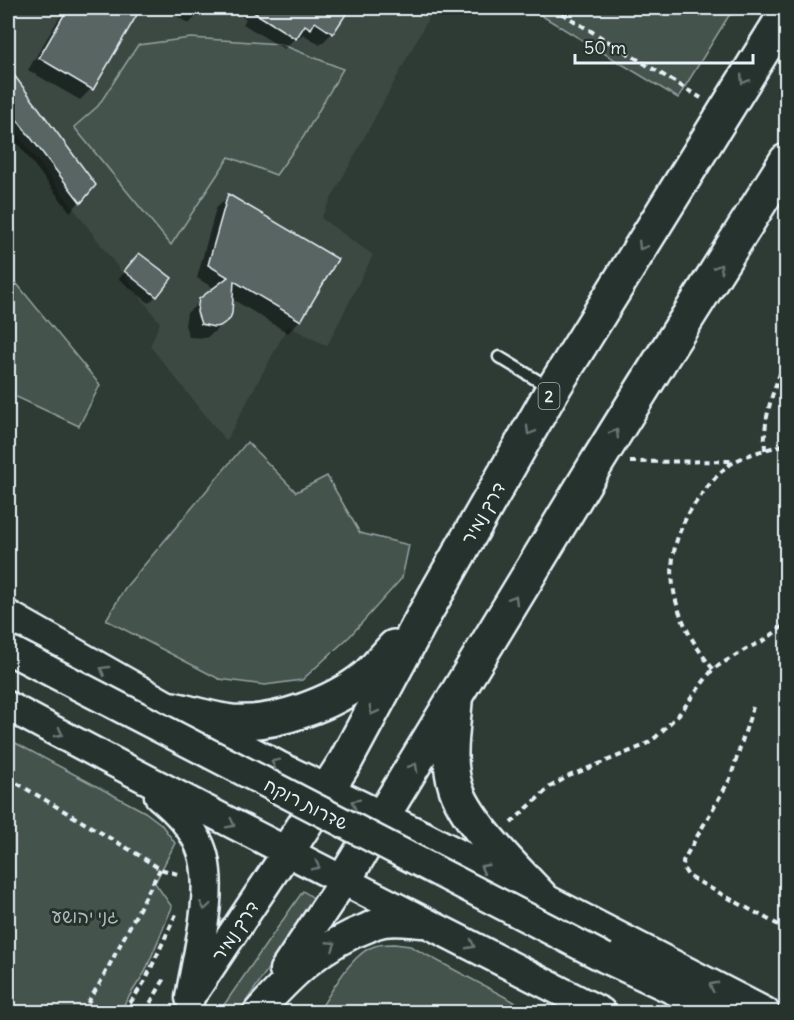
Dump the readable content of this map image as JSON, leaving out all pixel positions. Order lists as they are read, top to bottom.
{
  "streets": {
    "highway": ["2", "דרך נמיר"],
    "main road": ["שדרות רוקח"]
  },
  "parks": ["גני יהושע"],
  "scale_bar": "50 m"
}
